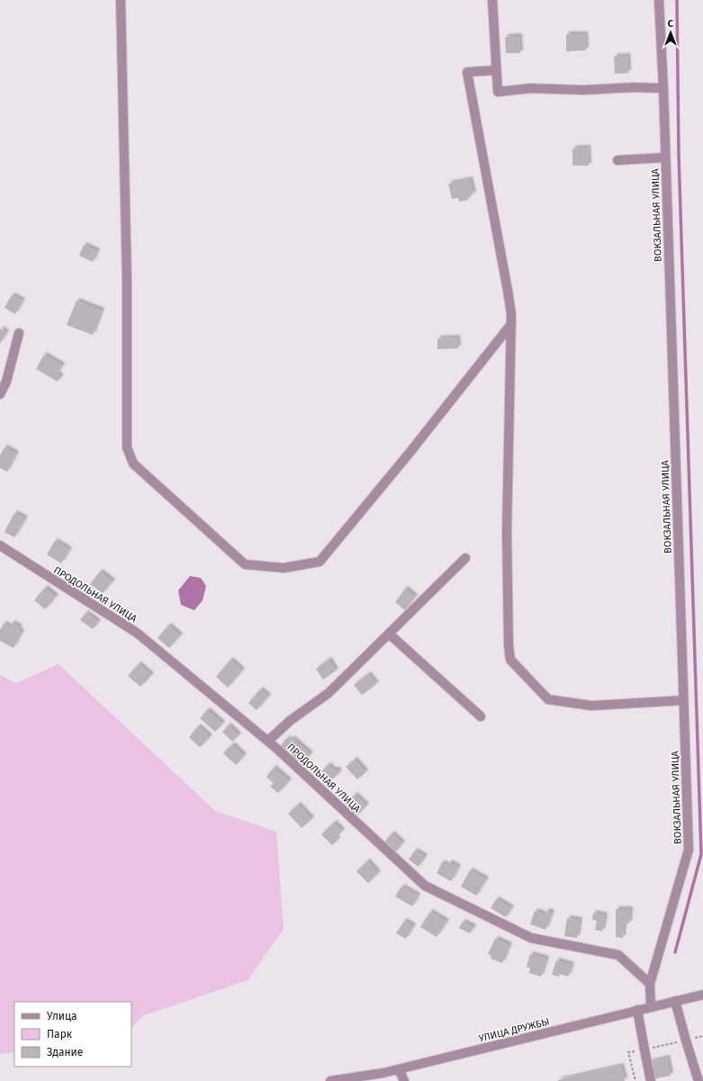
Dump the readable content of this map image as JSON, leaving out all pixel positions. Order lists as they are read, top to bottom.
{
  "streets": {
    "street": ["ВОКЗАЛЬНАЯ УЛИЦА", "ПРОДОЛЬНАЯ УЛИЦА", "УЛИЦА ДРУЖБЫ"]
  },
  "crossings": [
    ["ВОКЗАЛЬНАЯ УЛИЦА", "ПРОДОЛЬНАЯ УЛИЦА"],
    ["ВОКЗАЛЬНАЯ УЛИЦА", "УЛИЦА ДРУЖБЫ"]
  ],
  "legend": ["Улица", "Парк", "Здание"],
  "north": "top"
}
